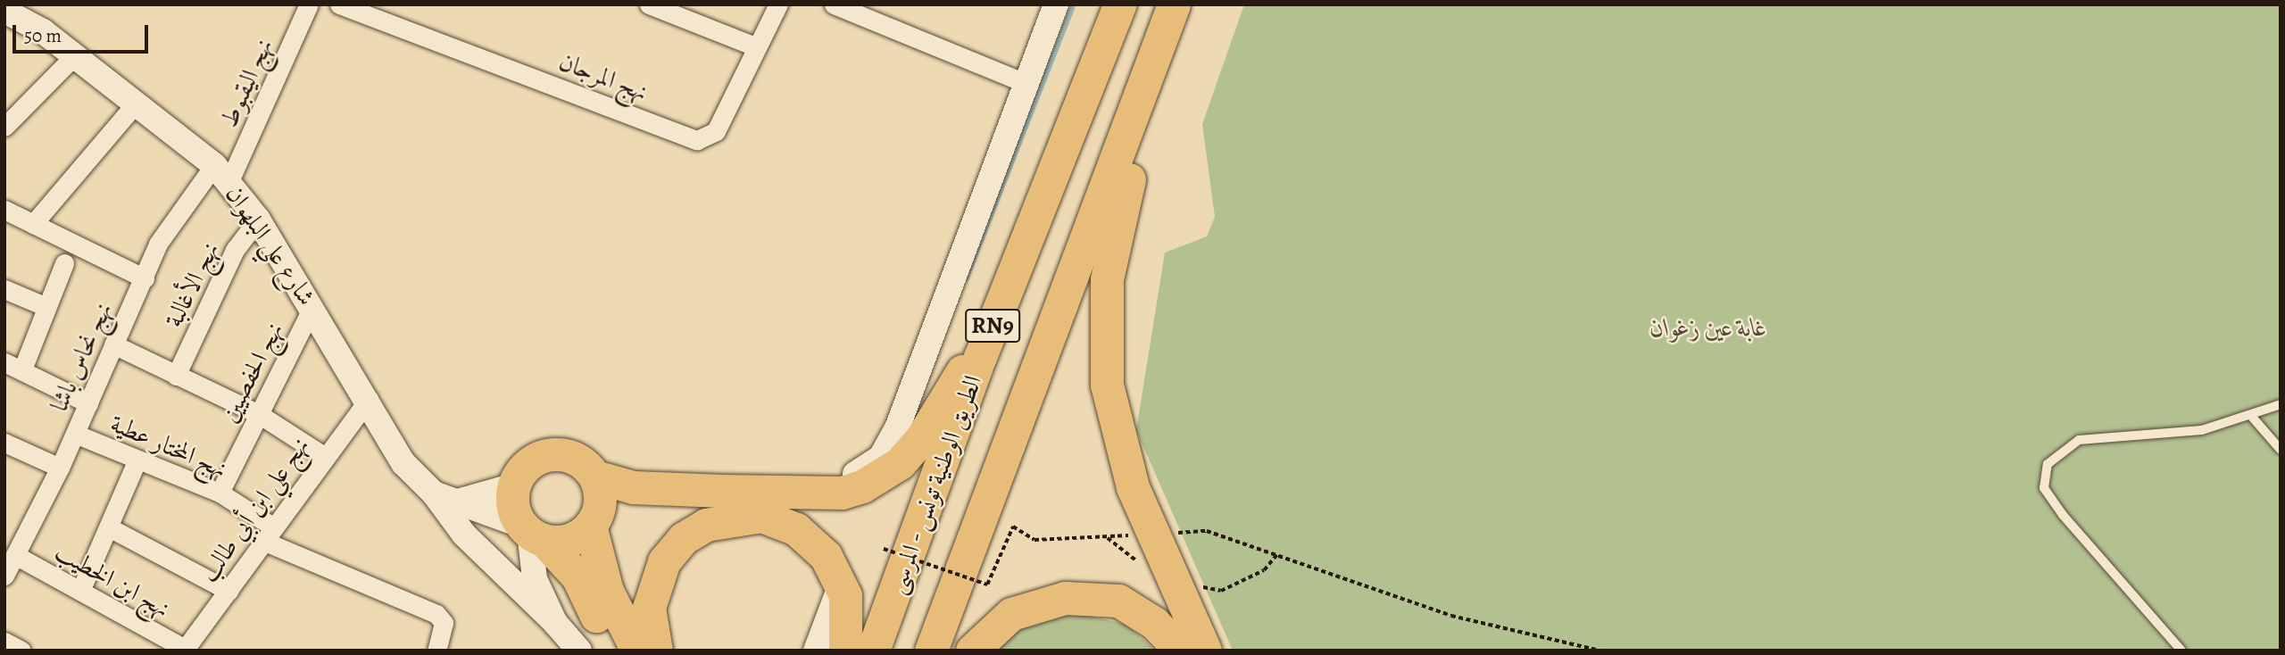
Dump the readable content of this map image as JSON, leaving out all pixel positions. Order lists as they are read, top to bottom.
{
  "streets": {
    "highway": ["RN9", "الطريق الوطنية تونس - المرسى"],
    "street": [
      "نهج المرجان",
      "نهج اليقبوط",
      "شارع علي البلهوان",
      "نهج الأغالبة",
      "نهج نحاس باشا",
      "نهج الحفصيين",
      "نهج المختار عطية",
      "نهج علي ابن أبي طالب",
      "نهج ابن الخطيب"
    ]
  },
  "crossings": [
    ["نهج اليقبوط", "شارع علي البلهوان"],
    ["نهج اليقبوط", "نهج نحاس باشا"],
    ["شارع علي البلهوان", "نهج الأغالبة"],
    ["شارع علي البلهوان", "نهج نحاس باشا"],
    ["شارع علي البلهوان", "نهج الحفصيين"],
    ["شارع علي البلهوان", "نهج علي ابن أبي طالب"],
    ["نهج نحاس باشا", "نهج المختار عطية"],
    ["نهج نحاس باشا", "نهج ابن الخطيب"],
    ["نهج الحفصيين", "نهج المختار عطية"],
    ["نهج المختار عطية", "نهج علي ابن أبي طالب"],
    ["نهج علي ابن أبي طالب", "نهج ابن الخطيب"]
  ],
  "parks": ["غابة عين زغوان"],
  "scale_bar": "50 m"
}
